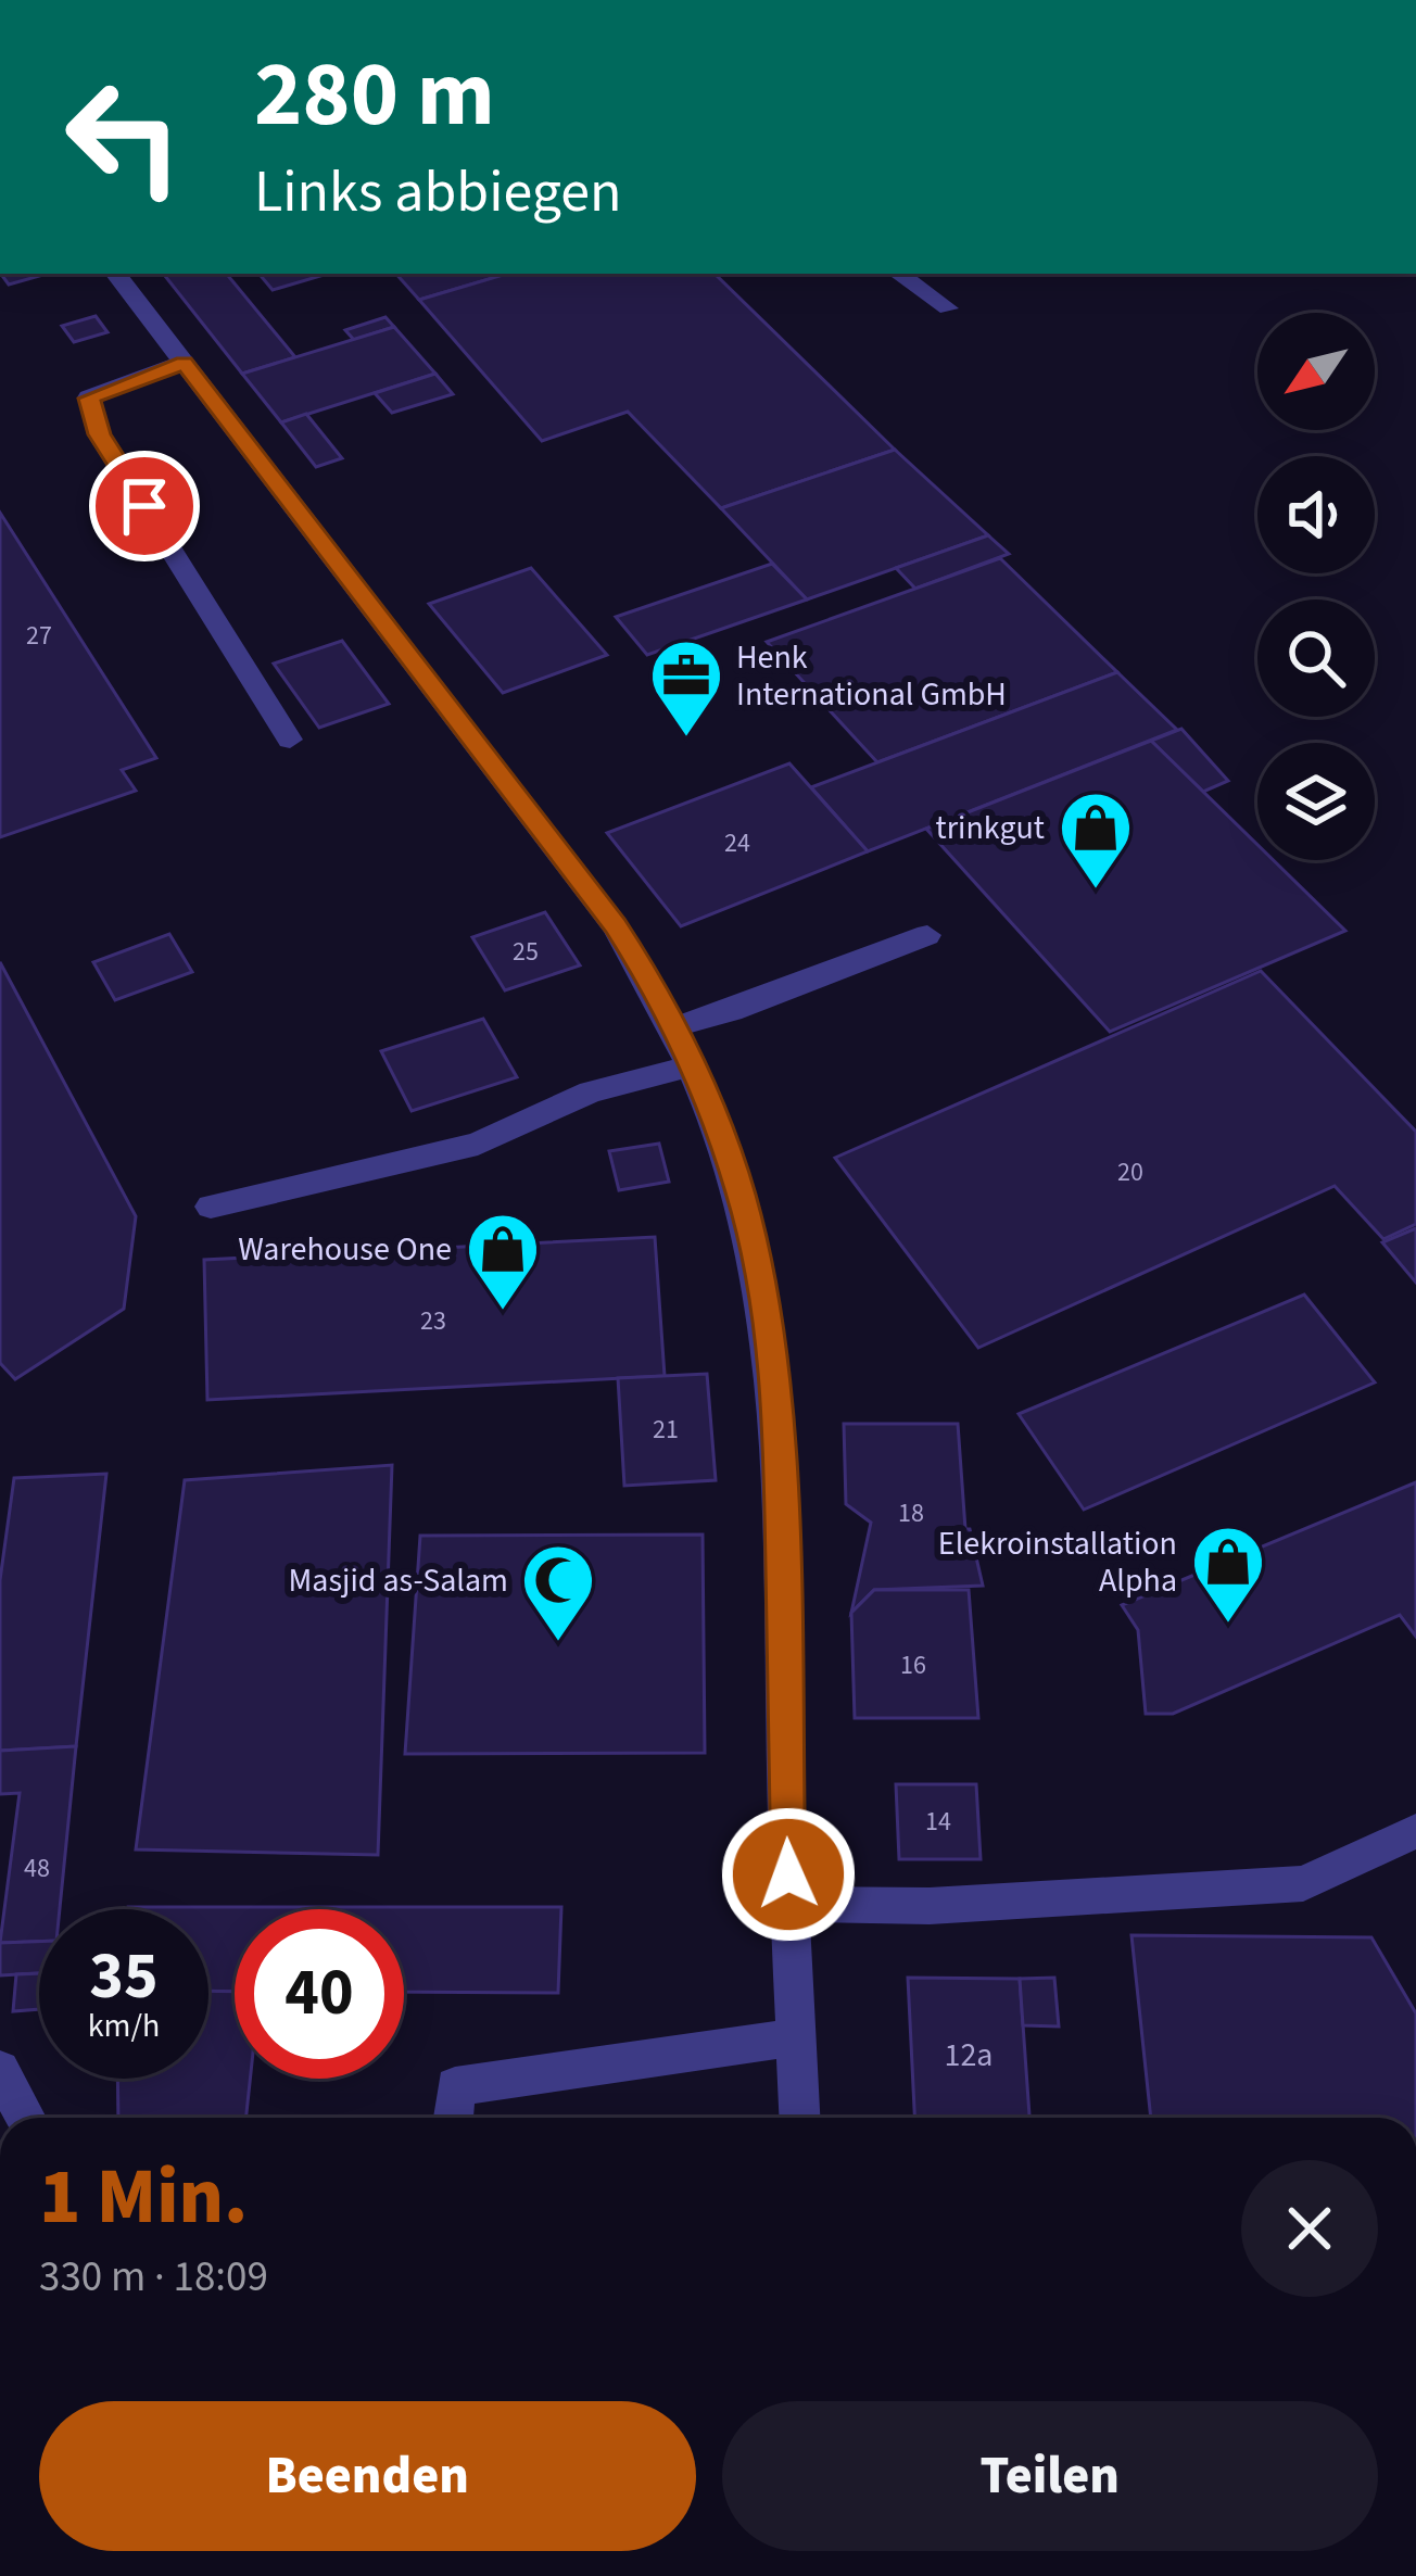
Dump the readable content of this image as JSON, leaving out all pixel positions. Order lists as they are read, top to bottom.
{
  "places": {
    "office": ["Henk International GmbH"],
    "shop": ["trinkgut", "Warehouse One", "Elekroinstallation Alpha"],
    "mosque": ["Masjid as-Salam"]
  },
  "house_numbers": [
    "27",
    "24",
    "25",
    "20",
    "23",
    "21",
    "18",
    "16",
    "14",
    "48",
    "12a"
  ],
  "north": "bottom left",
  "page": {
    "turn": ["280 m", "Links abbiegen"],
    "speed": "35 km/h",
    "limit": "40",
    "heading": ["1 Min.", "330 m · 18:09"],
    "buttons": ["Beenden", "Teilen"]
  }
}
